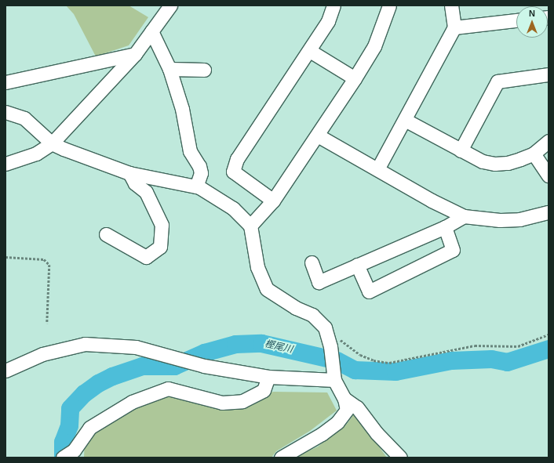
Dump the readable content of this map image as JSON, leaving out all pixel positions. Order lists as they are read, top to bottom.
{
  "water": ["樫尾川"],
  "north": "top"
}
